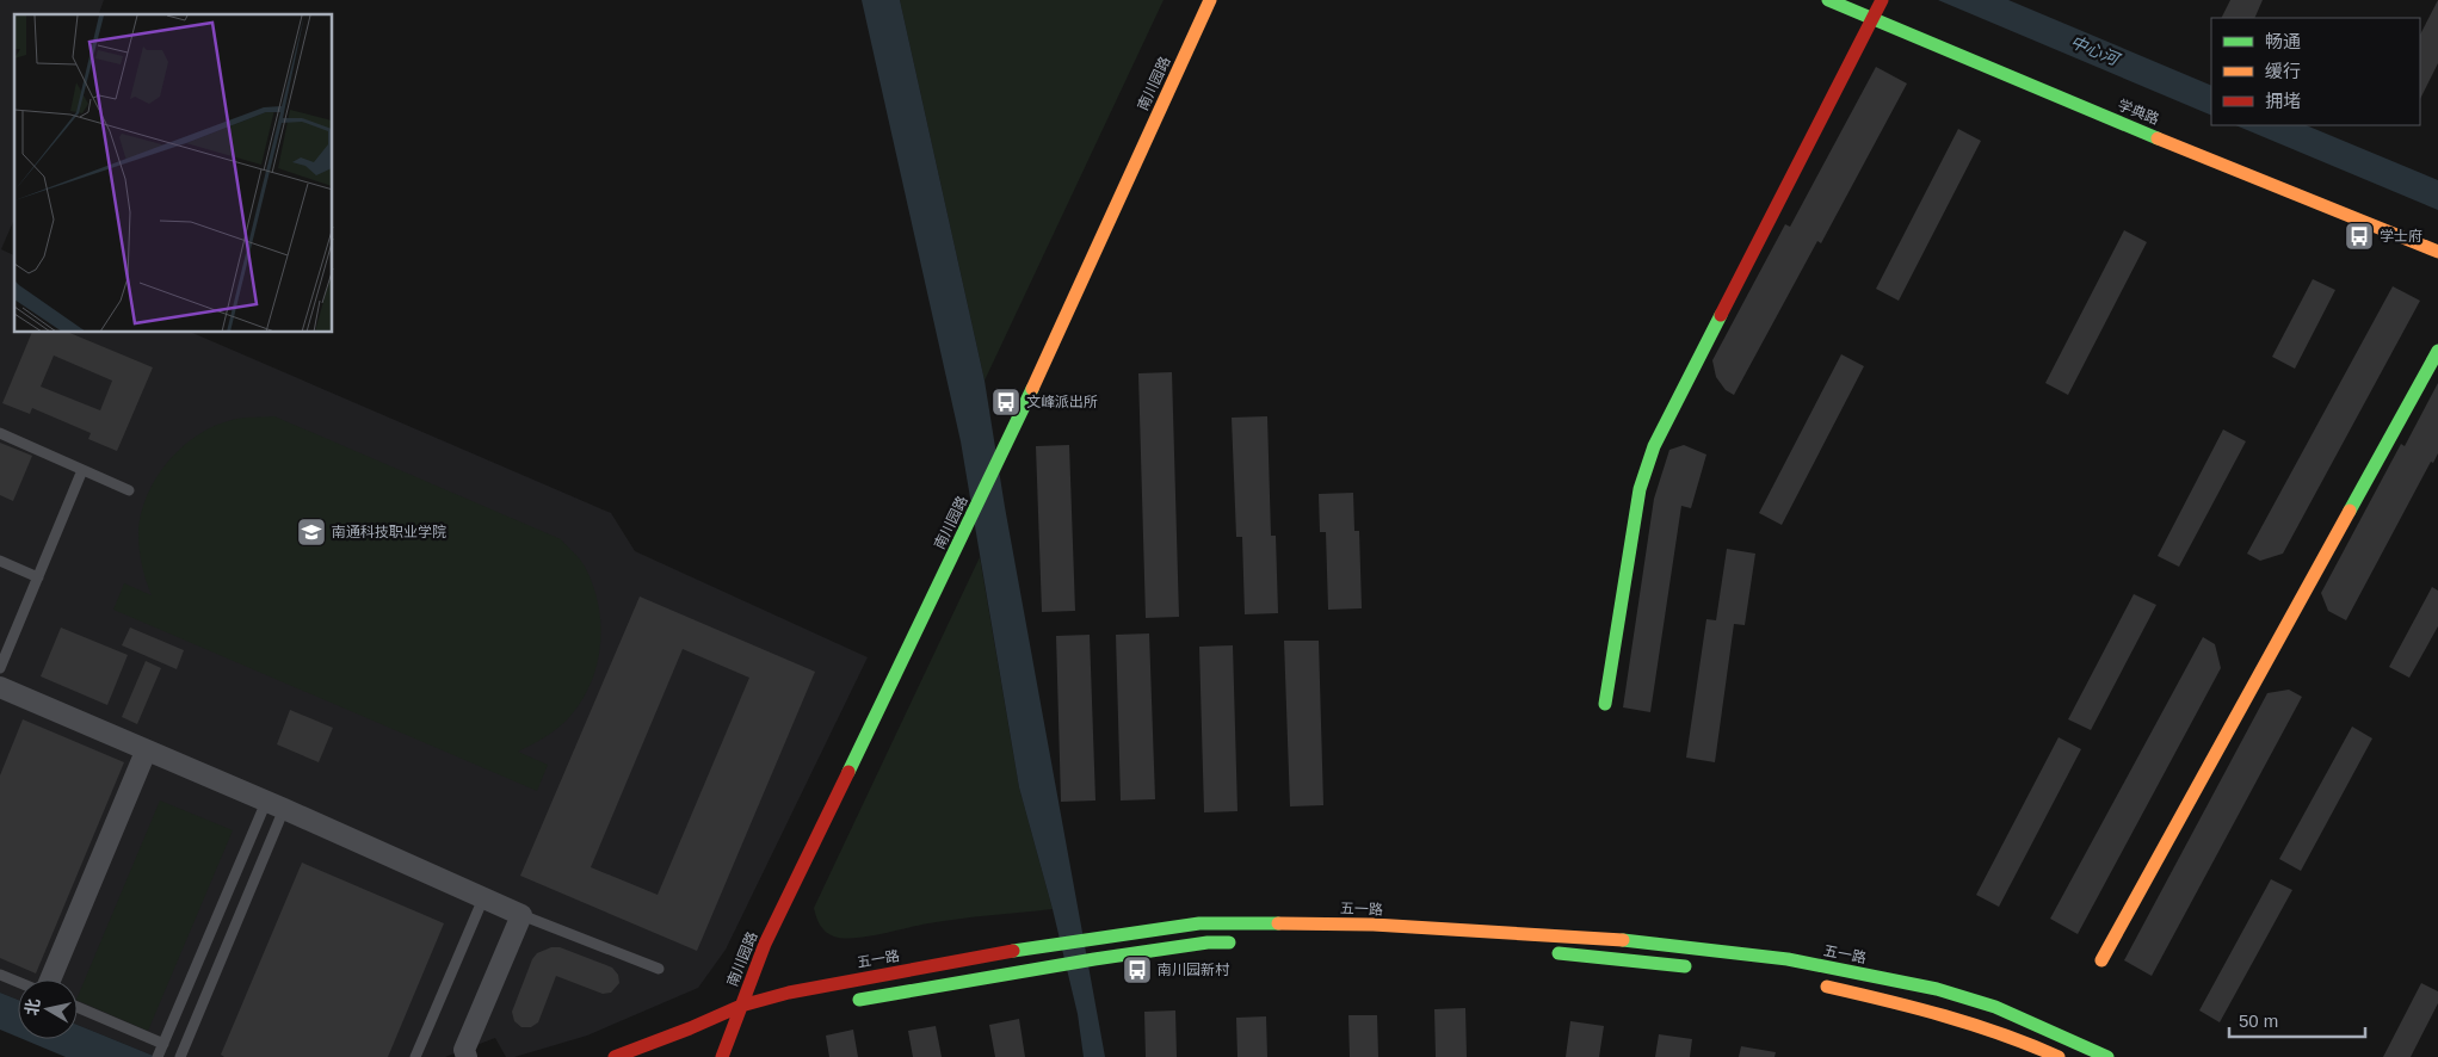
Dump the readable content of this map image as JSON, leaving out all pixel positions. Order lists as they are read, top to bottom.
{
  "streets": {
    "street": ["南川园路", "学典路", "五一路"]
  },
  "crossings": [
    ["南川园路", "五一路"]
  ],
  "water": ["中心河"],
  "places": {
    "bus stop": ["学士府", "文峰派出所", "南川园新村"],
    "school or university": ["南通科技职业学院"]
  },
  "legend": ["畅通", "缓行", "拥堵"],
  "scale_bar": "50 m",
  "north": "left"
}
